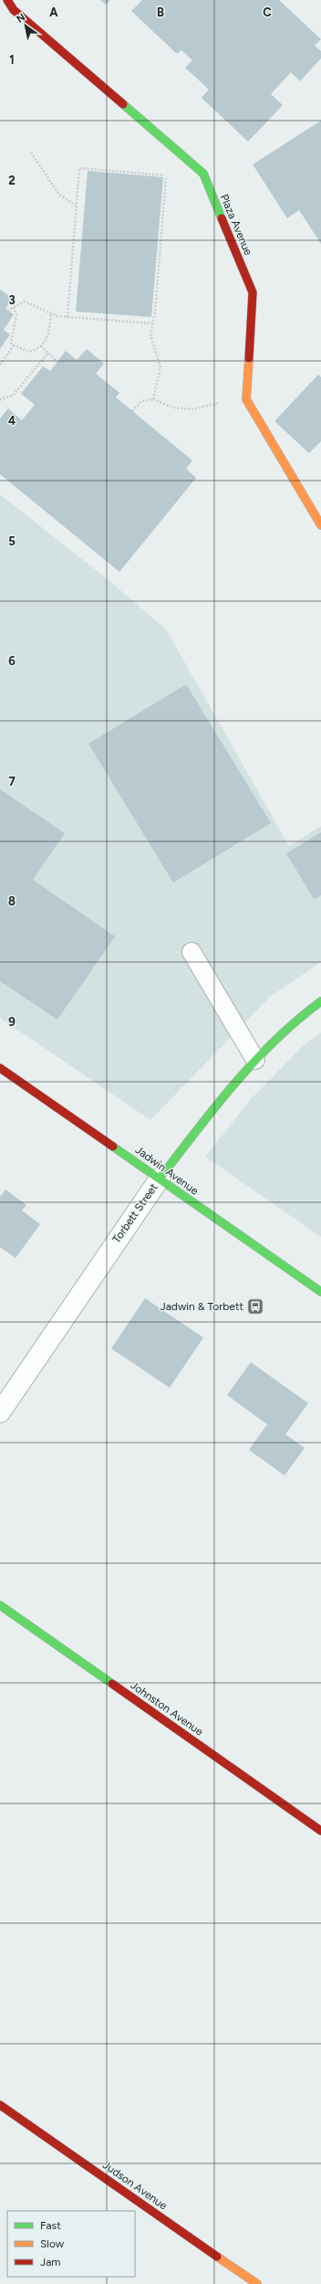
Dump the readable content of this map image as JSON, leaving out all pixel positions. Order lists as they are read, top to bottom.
{
  "streets": {
    "street": [
      "Plaza Avenue",
      "Jadwin Avenue",
      "Torbett Street",
      "Johnston Avenue",
      "Judson Avenue"
    ]
  },
  "crossings": [
    ["Jadwin Avenue", "Torbett Street"]
  ],
  "places": {
    "bus stop": ["Jadwin & Torbett"]
  },
  "legend": ["Fast", "Slow", "Jam"],
  "north": "top left",
  "grid": {
    "columns": ["A", "B", "C"],
    "rows": [
      "1",
      "2",
      "3",
      "4",
      "5",
      "6",
      "7",
      "8",
      "9"
    ]
  }
}
